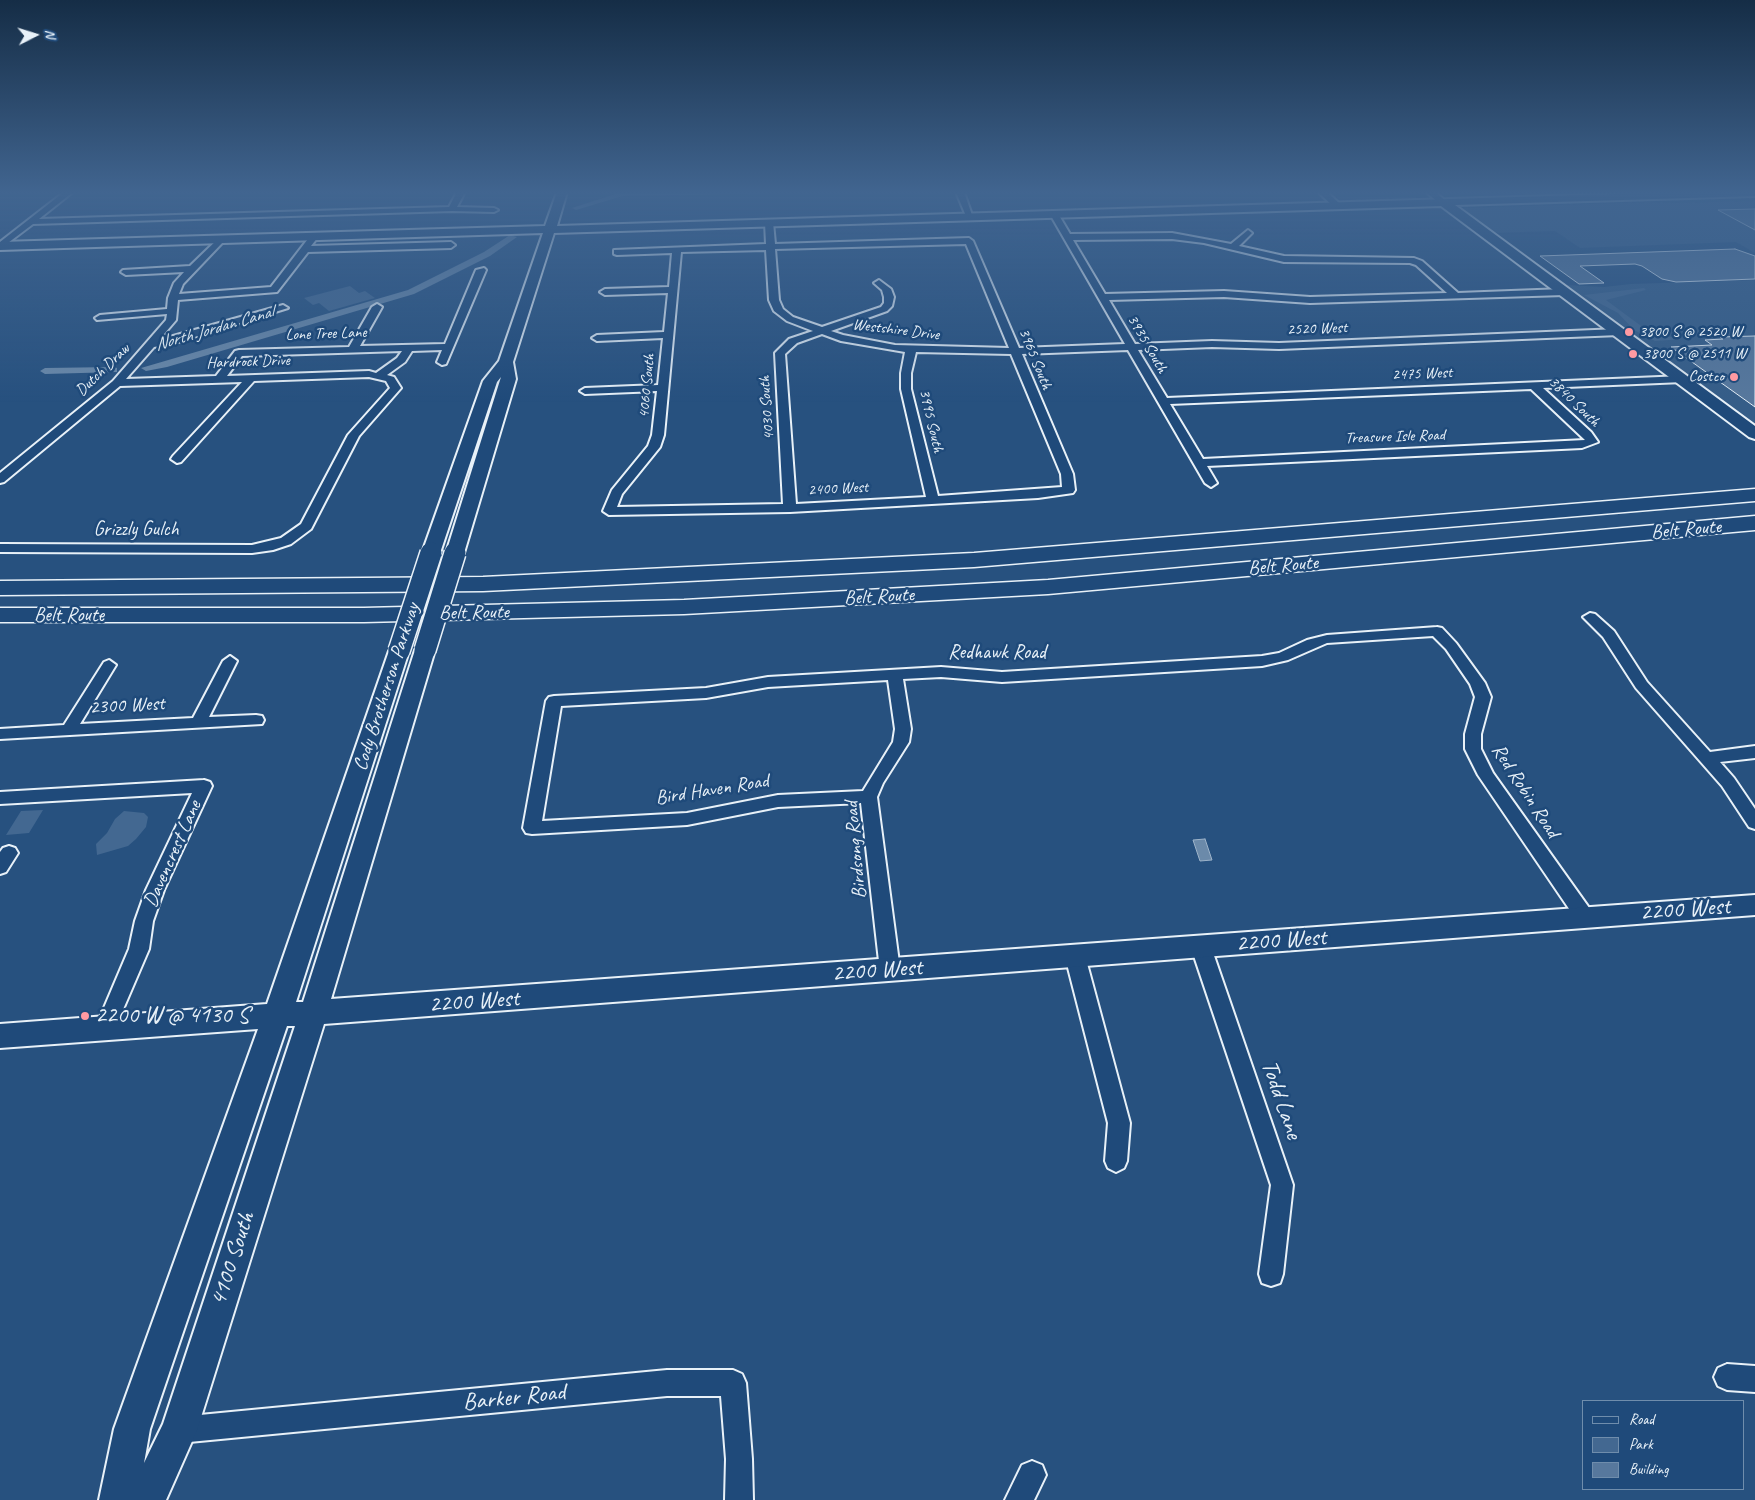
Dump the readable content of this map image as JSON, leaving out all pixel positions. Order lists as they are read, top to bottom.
{
  "streets": {
    "highway": ["Belt Route"],
    "main road": ["Cody Brotherson Parkway", "2200 West", "4100 South"],
    "street": [
      "2520 West",
      "Westshire Drive",
      "Lone Tree Lane",
      "3935 South",
      "3965 South",
      "Hardrock Drive",
      "Dutch Draw",
      "2475 West",
      "4060 South",
      "3840 South",
      "4030 South",
      "3995 South",
      "Treasure Isle Road",
      "2400 West",
      "Grizzly Gulch",
      "Redhawk Road",
      "2300 West",
      "Bird Haven Road",
      "Red Robin Road",
      "Birdsong Road",
      "Davencrest Lane",
      "Todd Lane",
      "Barker Road"
    ]
  },
  "crossings": [
    ["2520 West", "Westshire Drive"],
    ["2520 West", "3935 South"],
    ["2520 West", "3965 South"],
    ["Westshire Drive", "3965 South"],
    ["Westshire Drive", "4030 South"],
    ["Westshire Drive", "3995 South"],
    ["Lone Tree Lane", "Hardrock Drive"],
    ["3935 South", "2475 West"],
    ["3935 South", "Treasure Isle Road"],
    ["3965 South", "2400 West"],
    ["Hardrock Drive", "Dutch Draw"],
    ["Hardrock Drive", "Grizzly Gulch"],
    ["2475 West", "3840 South"],
    ["4060 South", "2400 West"],
    ["3840 South", "Treasure Isle Road"],
    ["4030 South", "2400 West"],
    ["3995 South", "2400 West"],
    ["Redhawk Road", "Bird Haven Road"],
    ["Redhawk Road", "Red Robin Road"],
    ["Redhawk Road", "Birdsong Road"],
    ["Cody Brotherson Parkway", "2200 West"],
    ["Cody Brotherson Parkway", "4100 South"],
    ["Bird Haven Road", "Birdsong Road"],
    ["Red Robin Road", "2200 West"],
    ["Birdsong Road", "2200 West"],
    ["Davencrest Lane", "2200 West"],
    ["2200 West", "Todd Lane"],
    ["2200 West", "4100 South"],
    ["4100 South", "Barker Road"]
  ],
  "water": ["North Jordan Canal"],
  "places": [
    "3800 S @ 2520 W",
    "3800 S @ 2511 W",
    "Costco",
    "2200 W @ 4130 S"
  ],
  "legend": ["Road", "Park", "Building"],
  "north": "right"
}
